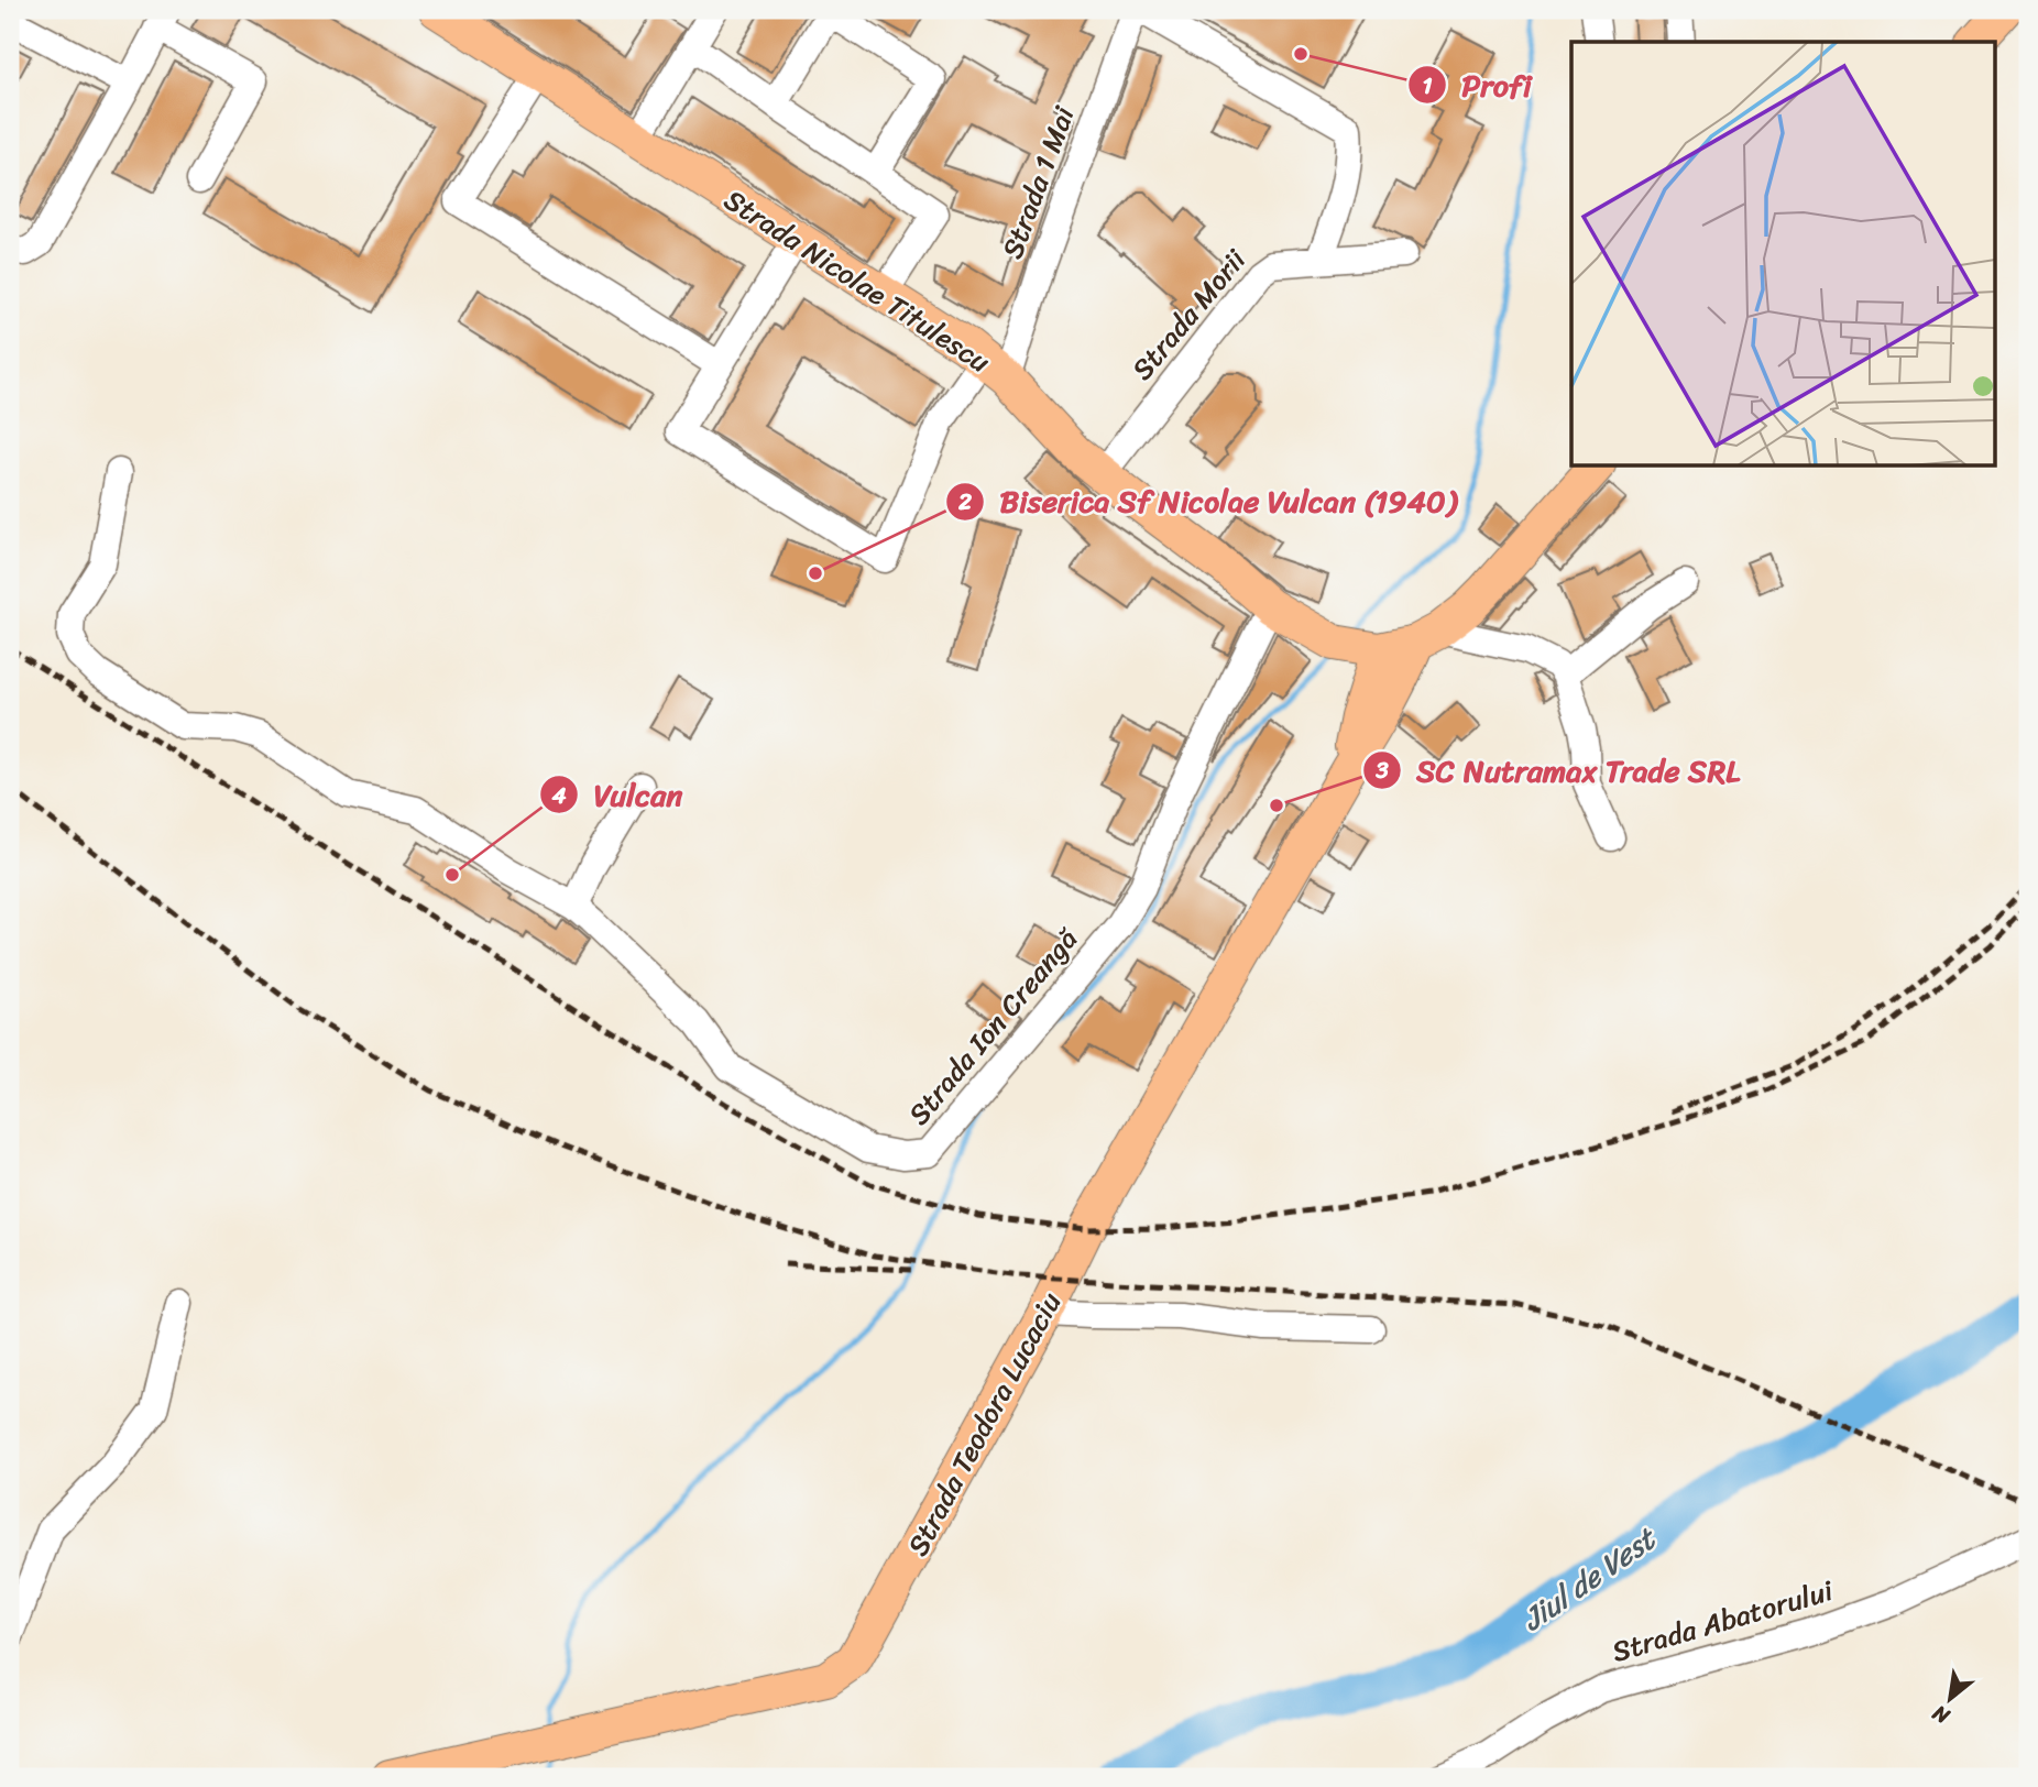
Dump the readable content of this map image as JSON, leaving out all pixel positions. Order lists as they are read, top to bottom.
{
  "streets": {
    "main road": ["Strada Nicolae Titulescu", "Strada Teodora Lucaciu"],
    "street": [
      "Strada 1 Mai",
      "Strada Morii",
      "Strada Ion Creangă",
      "Strada Abatorului"
    ]
  },
  "crossings": [
    ["Strada 1 Mai", "Strada Nicolae Titulescu"],
    ["Strada Nicolae Titulescu", "Strada Morii"],
    ["Strada Nicolae Titulescu", "Strada Ion Creangă"],
    ["Strada Nicolae Titulescu", "Strada Teodora Lucaciu"]
  ],
  "water": ["Jiul de Vest"],
  "places": [
    "Profi",
    "Biserica Sf Nicolae Vulcan (1940)",
    "SC Nutramax Trade SRL",
    "Vulcan"
  ],
  "north": "bottom left"
}
